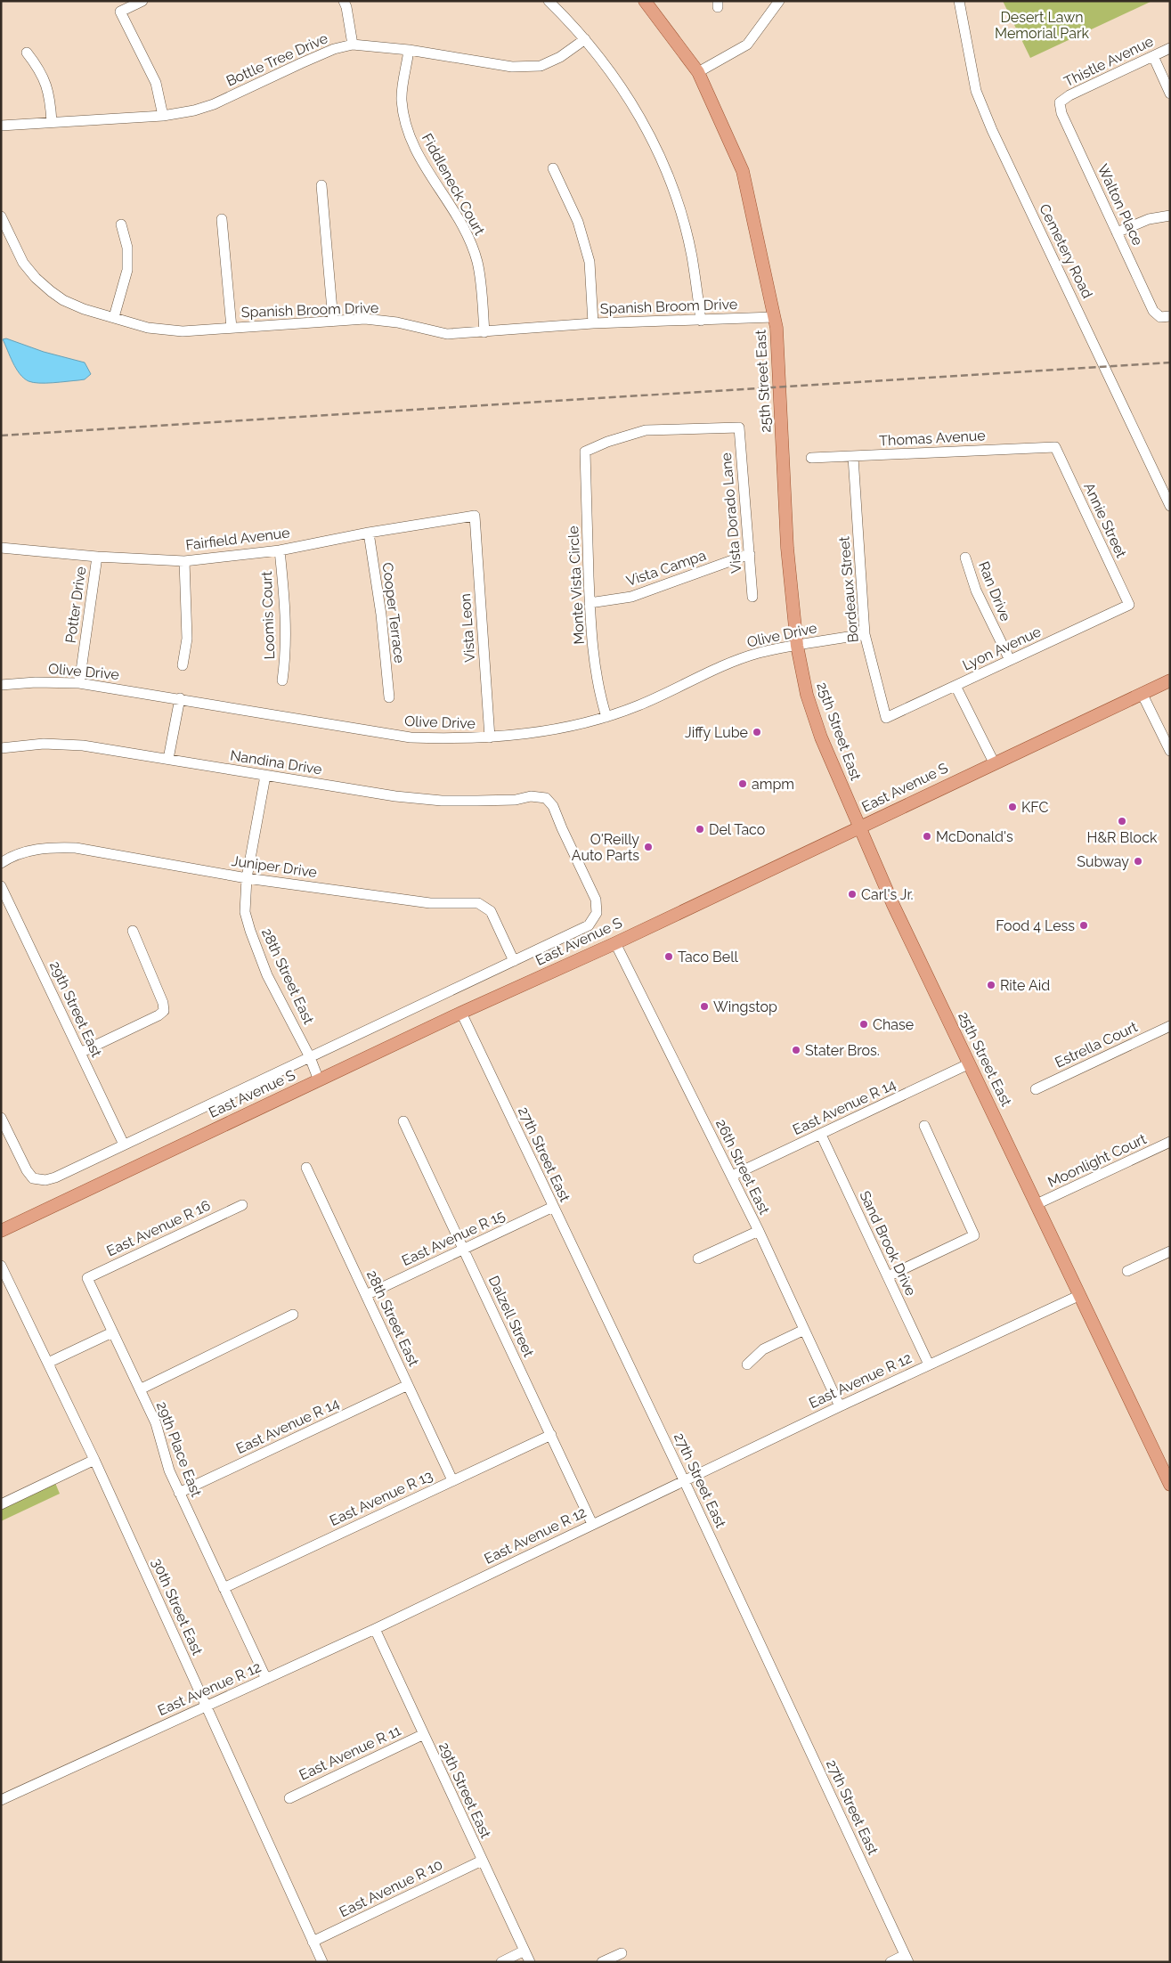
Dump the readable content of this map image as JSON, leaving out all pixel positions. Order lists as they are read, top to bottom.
{
  "streets": {
    "main road": ["25th Street East", "East Avenue S"],
    "street": [
      "Bottle Tree Drive",
      "Thistle Avenue",
      "Fiddleneck Court",
      "Walton Place",
      "Cemetery Road",
      "Spanish Broom Drive",
      "Thomas Avenue",
      "Vista Dorado Lane",
      "Annie Street",
      "Fairfield Avenue",
      "Vista Campa",
      "Monte Vista Circle",
      "Bordeaux Street",
      "Ran Drive",
      "Potter Drive",
      "Cooper Terrace",
      "Loomis Court",
      "Vista Leon",
      "Olive Drive",
      "Lyon Avenue",
      "Nandina Drive",
      "Juniper Drive",
      "28th Street East",
      "29th Street East",
      "Estrella Court",
      "East Avenue R 14",
      "27th Street East",
      "Moonlight Court",
      "26th Street East",
      "East Avenue R 16",
      "East Avenue R 15",
      "Sand Brook Drive",
      "Dalzell Street",
      "East Avenue R 12",
      "29th Place East",
      "East Avenue R 13",
      "30th Street East",
      "East Avenue R 11",
      "East Avenue R 10"
    ]
  },
  "crossings": [
    ["Bottle Tree Drive", "Fiddleneck Court"],
    ["Thistle Avenue", "Walton Place"],
    ["Fiddleneck Court", "Spanish Broom Drive"],
    ["Spanish Broom Drive", "25th Street East"],
    ["25th Street East", "Olive Drive"],
    ["25th Street East", "East Avenue S"],
    ["25th Street East", "East Avenue R 14"],
    ["25th Street East", "Moonlight Court"],
    ["25th Street East", "East Avenue R 12"],
    ["Thomas Avenue", "Annie Street"],
    ["Thomas Avenue", "Bordeaux Street"],
    ["Vista Dorado Lane", "Vista Campa"],
    ["Vista Dorado Lane", "Monte Vista Circle"],
    ["Annie Street", "Lyon Avenue"],
    ["Fairfield Avenue", "Potter Drive"],
    ["Fairfield Avenue", "Cooper Terrace"],
    ["Fairfield Avenue", "Loomis Court"],
    ["Fairfield Avenue", "Vista Leon"],
    ["Vista Campa", "Monte Vista Circle"],
    ["Monte Vista Circle", "Olive Drive"],
    ["Bordeaux Street", "Olive Drive"],
    ["Bordeaux Street", "Lyon Avenue"],
    ["Ran Drive", "Lyon Avenue"],
    ["Potter Drive", "Olive Drive"],
    ["Vista Leon", "Olive Drive"],
    ["Nandina Drive", "East Avenue S"],
    ["Nandina Drive", "28th Street East"],
    ["East Avenue S", "Juniper Drive"],
    ["East Avenue S", "28th Street East"],
    ["East Avenue S", "29th Street East"],
    ["East Avenue S", "27th Street East"],
    ["East Avenue S", "26th Street East"],
    ["Juniper Drive", "28th Street East"],
    ["28th Street East", "East Avenue R 14"],
    ["28th Street East", "East Avenue R 15"],
    ["28th Street East", "East Avenue R 13"],
    ["29th Street East", "East Avenue R 12"],
    ["29th Street East", "East Avenue R 11"],
    ["29th Street East", "East Avenue R 10"],
    ["East Avenue R 14", "26th Street East"],
    ["East Avenue R 14", "Sand Brook Drive"],
    ["East Avenue R 14", "29th Place East"],
    ["27th Street East", "East Avenue R 15"],
    ["27th Street East", "East Avenue R 12"],
    ["26th Street East", "East Avenue R 12"],
    ["East Avenue R 16", "29th Place East"],
    ["East Avenue R 15", "Dalzell Street"],
    ["Sand Brook Drive", "East Avenue R 12"],
    ["Dalzell Street", "East Avenue R 12"],
    ["Dalzell Street", "East Avenue R 13"],
    ["East Avenue R 12", "29th Place East"],
    ["East Avenue R 12", "30th Street East"],
    ["29th Place East", "East Avenue R 13"],
    ["30th Street East", "East Avenue R 10"]
  ],
  "parks": ["Desert Lawn Memorial Park"],
  "places": [
    "Jiffy Lube",
    "ampm",
    "KFC",
    "H&R Block",
    "Del Taco",
    "McDonald's",
    "O'Reilly Auto Parts",
    "Subway",
    "Carl's Jr.",
    "Food 4 Less",
    "Taco Bell",
    "Rite Aid",
    "Wingstop",
    "Chase",
    "Stater Bros."
  ]
}
